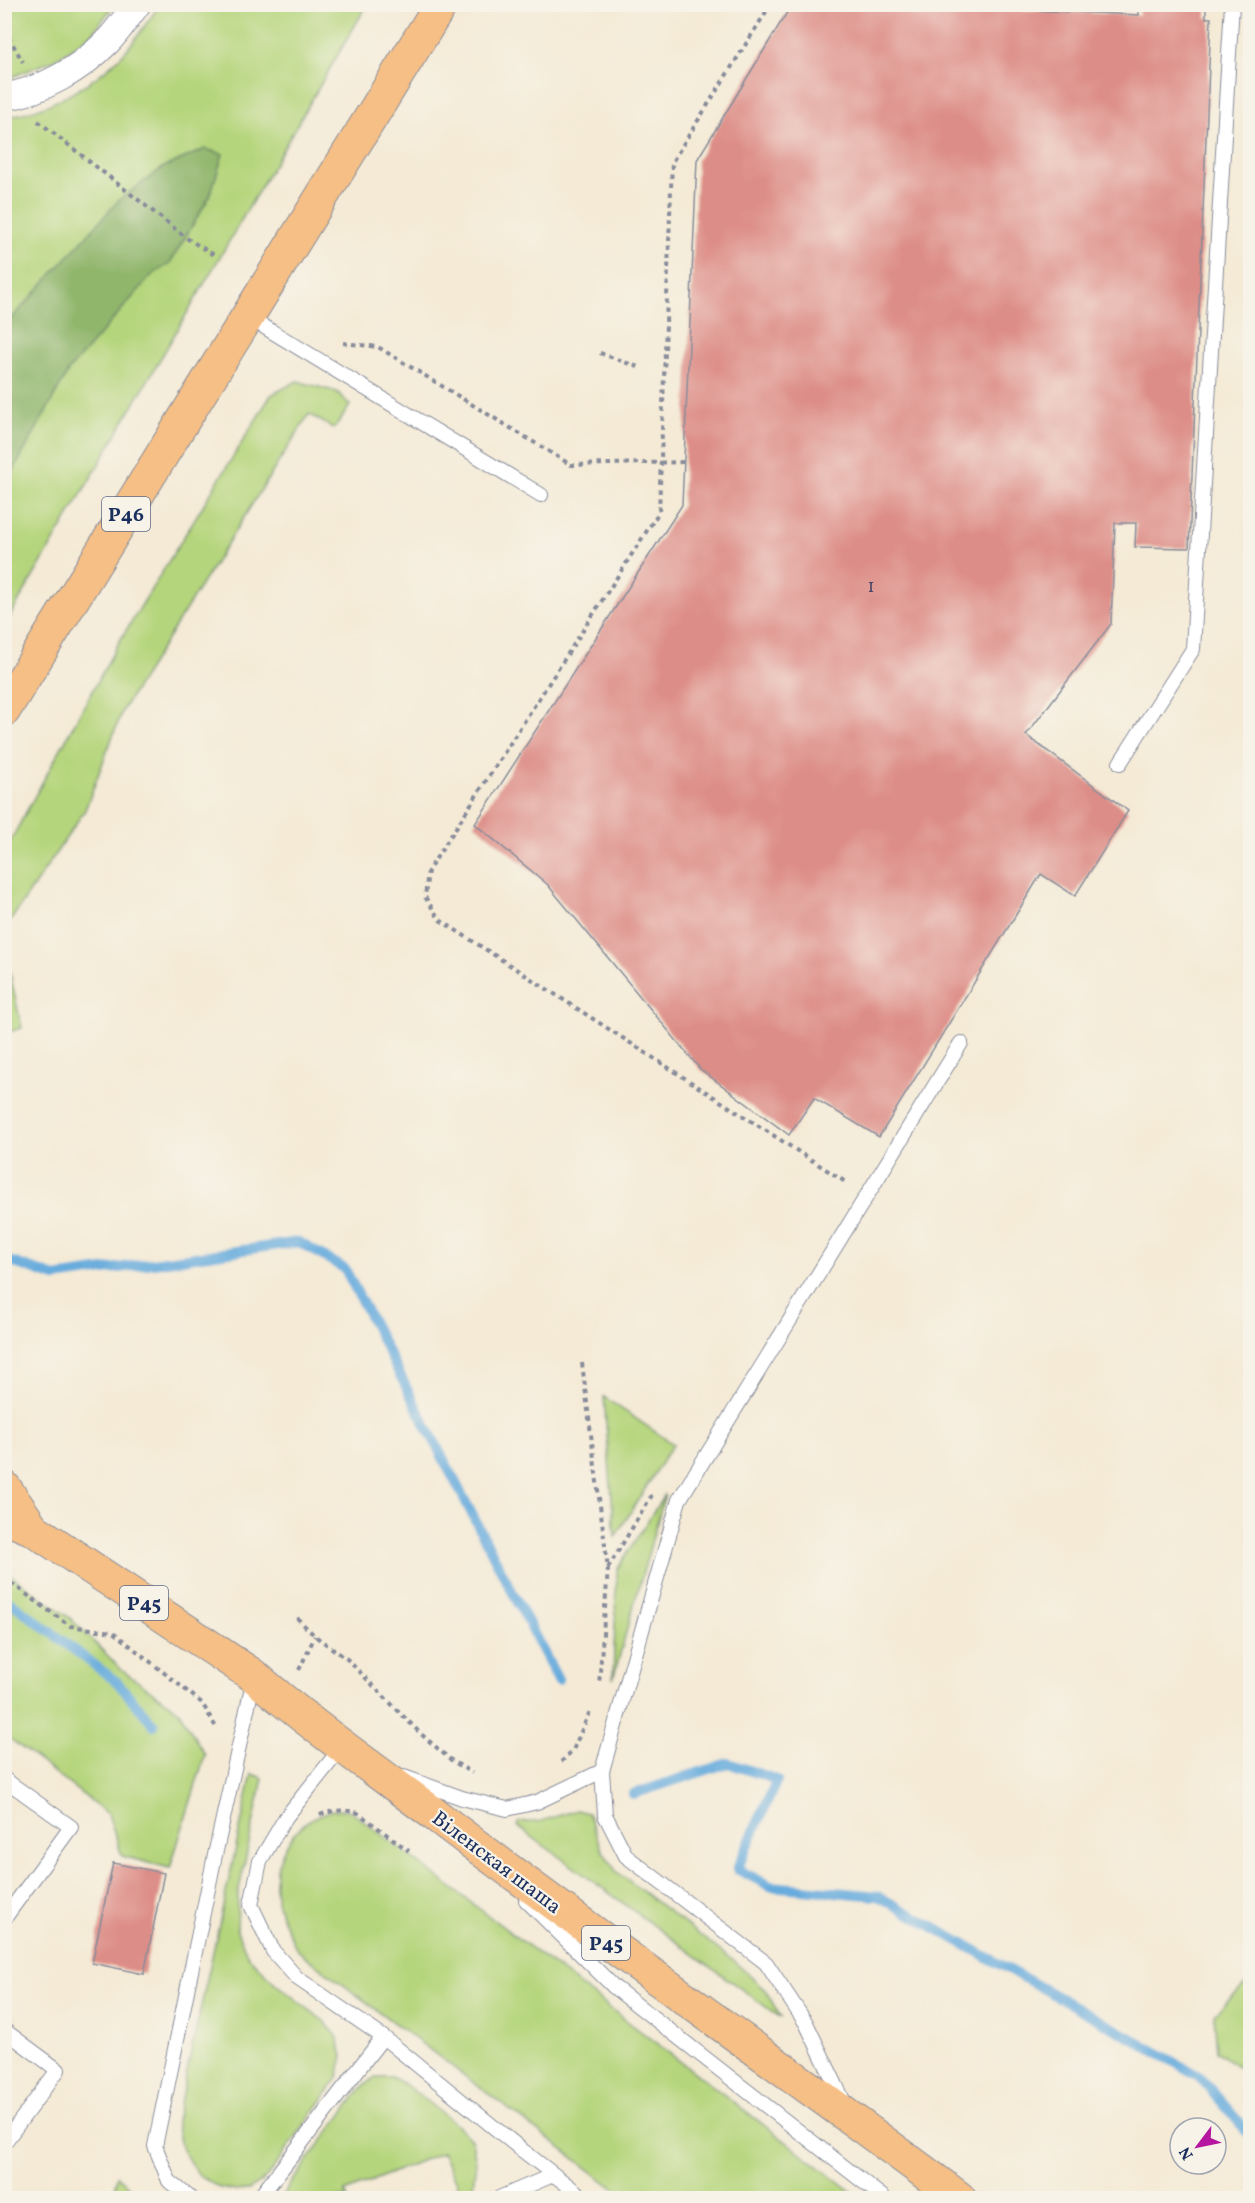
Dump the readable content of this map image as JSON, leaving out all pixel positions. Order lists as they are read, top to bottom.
{
  "streets": {
    "main road": ["Р46", "Р45", "Віленская шаша"]
  },
  "crossings": [
    ["Р45", "Віленская шаша"]
  ],
  "house_numbers": ["1"],
  "north": "bottom left"
}
